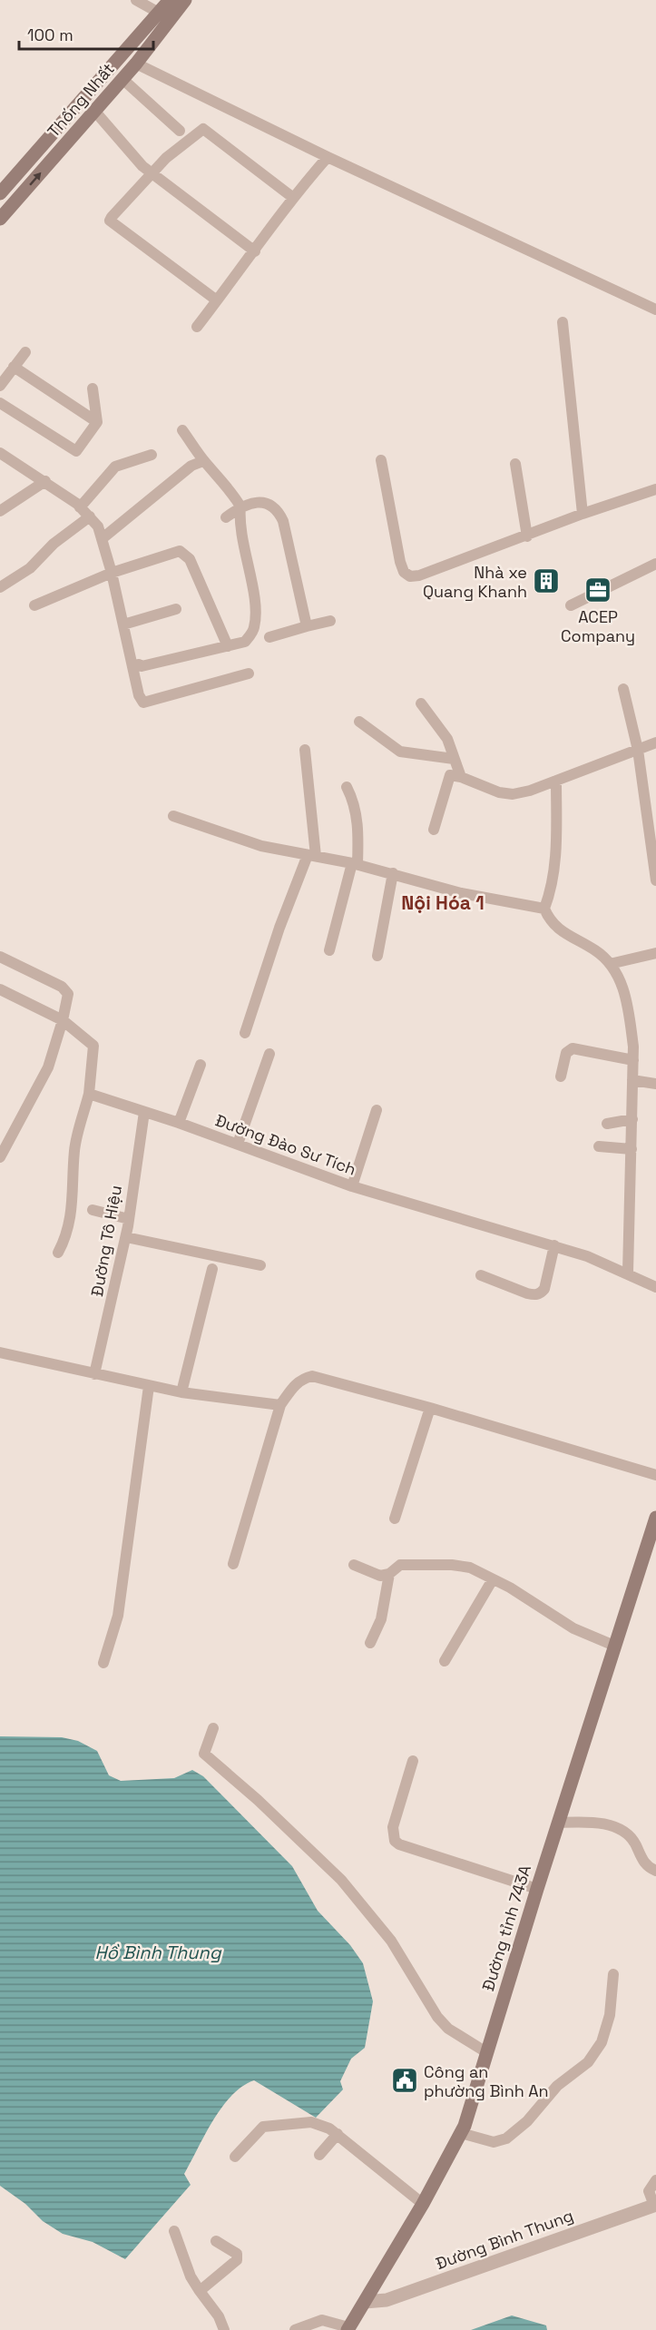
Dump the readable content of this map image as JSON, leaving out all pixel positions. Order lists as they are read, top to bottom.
{
  "streets": {
    "main road": ["Thống Nhất", "Đường tỉnh 743A"],
    "street": ["Đường Đào Sư Tích", "Đường Tô Hiệu", "Đường Bình Thung"]
  },
  "crossings": [
    ["Đường Đào Sư Tích", "Đường Tô Hiệu"],
    ["Đường tỉnh 743A", "Đường Bình Thung"]
  ],
  "districts": ["Nội Hóa 1"],
  "water": ["Hồ Bình Thung"],
  "places": {
    "building": ["Nhà xe Quang Khanh"],
    "office": ["ACEP Company"],
    "public building": ["Công an phường Bình An"]
  },
  "scale_bar": "100 m"
}
